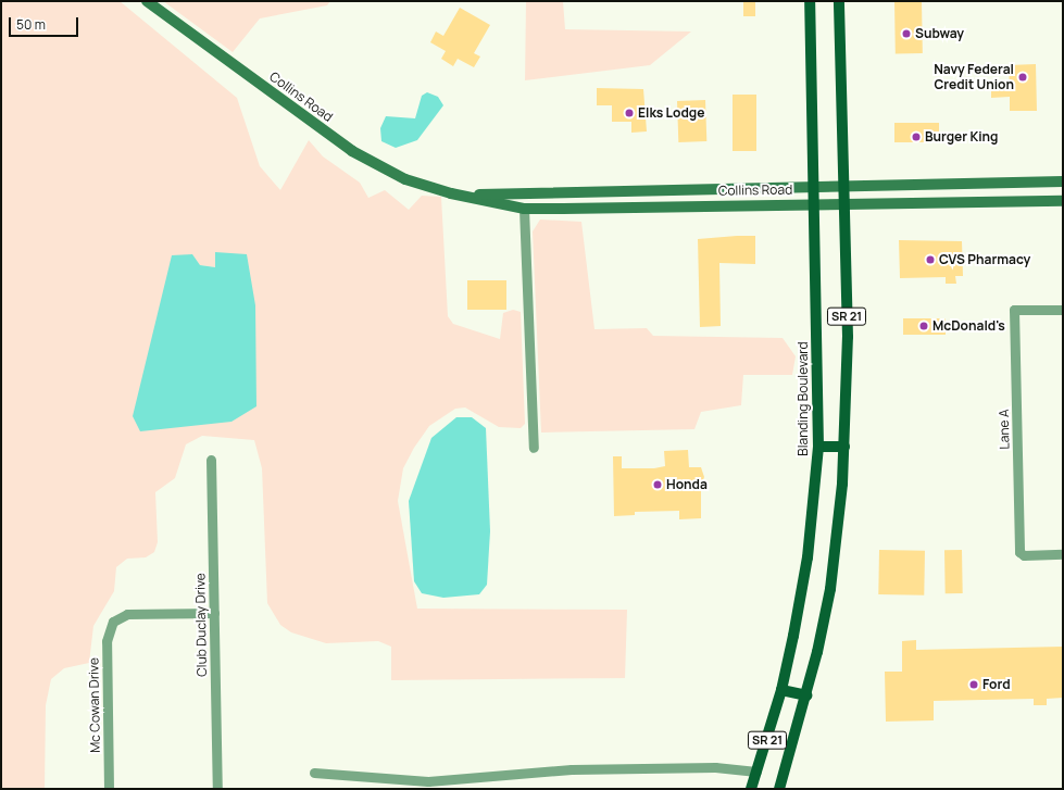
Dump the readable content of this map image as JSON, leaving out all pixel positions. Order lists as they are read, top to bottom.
{
  "streets": {
    "main road": ["SR 21", "Blanding Boulevard"],
    "street": [
      "Collins Road",
      "Lane A",
      "Club Duclay Drive",
      "Mc Cowan Drive"
    ]
  },
  "crossings": [
    ["Collins Road", "SR 21"],
    ["Collins Road", "Blanding Boulevard"],
    ["Club Duclay Drive", "Mc Cowan Drive"]
  ],
  "places": [
    "Subway",
    "Navy Federal Credit Union",
    "Elks Lodge",
    "Burger King",
    "CVS Pharmacy",
    "McDonald's",
    "Honda",
    "Ford"
  ],
  "scale_bar": "50 m"
}
